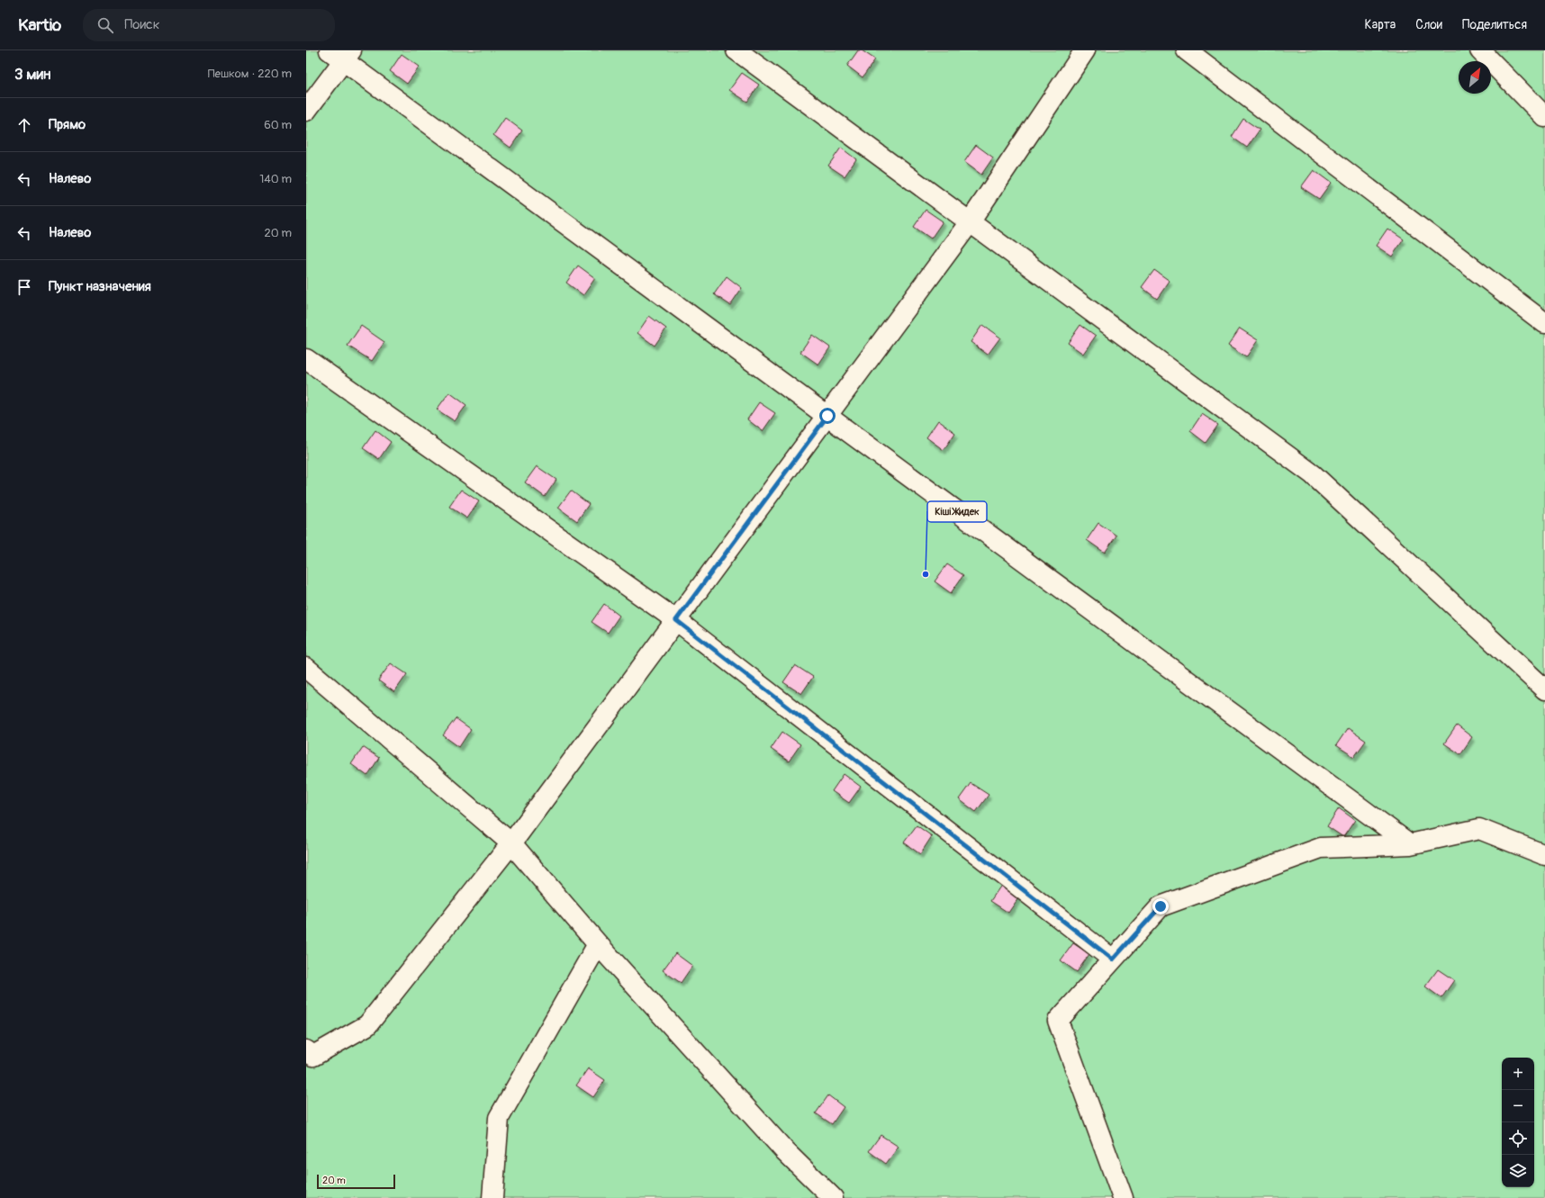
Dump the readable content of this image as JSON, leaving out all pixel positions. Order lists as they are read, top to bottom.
{
  "places": ["Кіші Жидек"],
  "scale_bar": "20 m",
  "north": "top right",
  "page": {
    "header": "Kartio",
    "search": "Поиск",
    "nav": ["Карта", "Слои", "Поделиться"],
    "heading": ["3 мин", "Пешком · 220 m"],
    "list": [
      ["Прямо", "60 m"],
      ["Налево", "140 m"],
      ["Налево", "20 m"],
      "Пункт назначения"
    ],
    "map_buttons": ["+", "−"],
    "scale": "20 m"
  }
}
